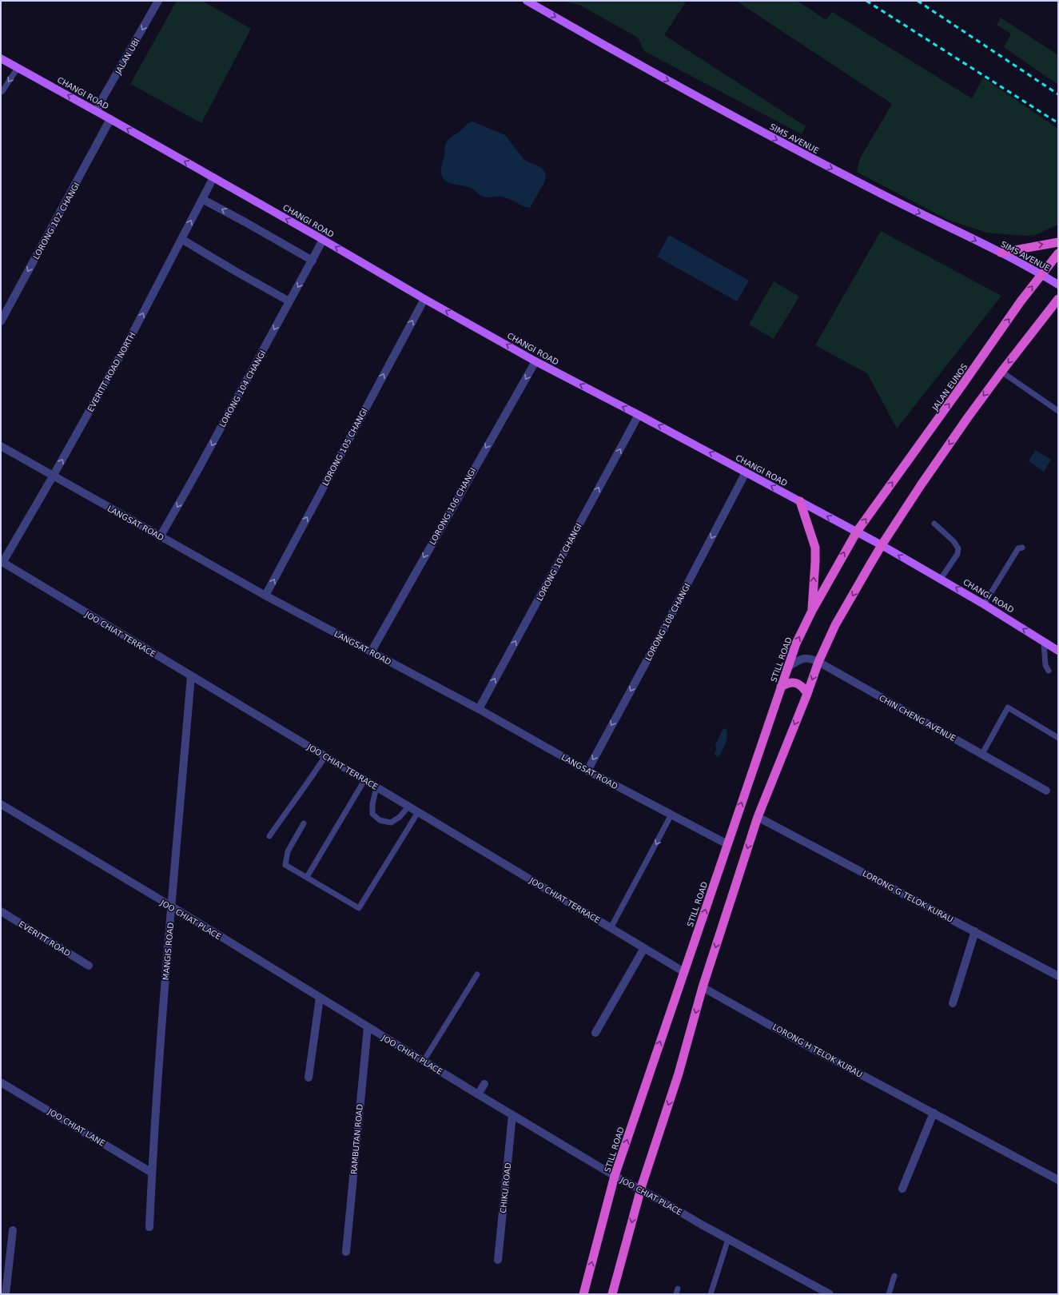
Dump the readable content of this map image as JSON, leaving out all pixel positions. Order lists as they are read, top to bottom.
{
  "streets": {
    "highway": ["JALAN EUNOS", "STILL ROAD"],
    "main road": ["CHANGI ROAD", "SIMS AVENUE"],
    "street": [
      "JALAN UBI",
      "LORONG 102 CHANGI",
      "EVERITT ROAD NORTH",
      "LORONG 104 CHANGI",
      "LORONG 105 CHANGI",
      "LORONG 106 CHANGI",
      "LANGSAT ROAD",
      "LORONG 107 CHANGI",
      "LORONG 108 CHANGI",
      "JOO CHIAT TERRACE",
      "CHIN CHENG AVENUE",
      "LORONG G TELOK KURAU",
      "JOO CHIAT PLACE",
      "EVERITT ROAD",
      "MANGIS ROAD",
      "LORONG H TELOK KURAU",
      "JOO CHIAT LANE",
      "RAMBUTAN ROAD",
      "CHIKU ROAD"
    ]
  },
  "crossings": [
    ["JALAN UBI", "CHANGI ROAD"],
    ["CHANGI ROAD", "LORONG 102 CHANGI"],
    ["CHANGI ROAD", "EVERITT ROAD NORTH"],
    ["CHANGI ROAD", "JALAN EUNOS"],
    ["CHANGI ROAD", "LORONG 104 CHANGI"],
    ["CHANGI ROAD", "LORONG 105 CHANGI"],
    ["CHANGI ROAD", "LORONG 106 CHANGI"],
    ["CHANGI ROAD", "LORONG 107 CHANGI"],
    ["CHANGI ROAD", "LORONG 108 CHANGI"],
    ["CHANGI ROAD", "STILL ROAD"],
    ["SIMS AVENUE", "JALAN EUNOS"],
    ["EVERITT ROAD NORTH", "LANGSAT ROAD"],
    ["EVERITT ROAD NORTH", "JOO CHIAT TERRACE"],
    ["JALAN EUNOS", "STILL ROAD"],
    ["LORONG 104 CHANGI", "LANGSAT ROAD"],
    ["LORONG 105 CHANGI", "LANGSAT ROAD"],
    ["LORONG 106 CHANGI", "LANGSAT ROAD"],
    ["LANGSAT ROAD", "LORONG 107 CHANGI"],
    ["LANGSAT ROAD", "LORONG 108 CHANGI"],
    ["LANGSAT ROAD", "STILL ROAD"],
    ["JOO CHIAT TERRACE", "STILL ROAD"],
    ["JOO CHIAT TERRACE", "MANGIS ROAD"],
    ["STILL ROAD", "CHIN CHENG AVENUE"],
    ["STILL ROAD", "JOO CHIAT PLACE"],
    ["JOO CHIAT PLACE", "MANGIS ROAD"],
    ["JOO CHIAT PLACE", "RAMBUTAN ROAD"],
    ["JOO CHIAT PLACE", "CHIKU ROAD"],
    ["MANGIS ROAD", "JOO CHIAT LANE"]
  ],
  "one_way": [
    "JALAN UBI",
    "CHANGI ROAD",
    "SIMS AVENUE",
    "LORONG 102 CHANGI",
    "EVERITT ROAD NORTH",
    "LORONG 104 CHANGI",
    "LORONG 105 CHANGI",
    "LORONG 106 CHANGI",
    "LORONG 107 CHANGI",
    "LORONG 108 CHANGI"
  ]
}
